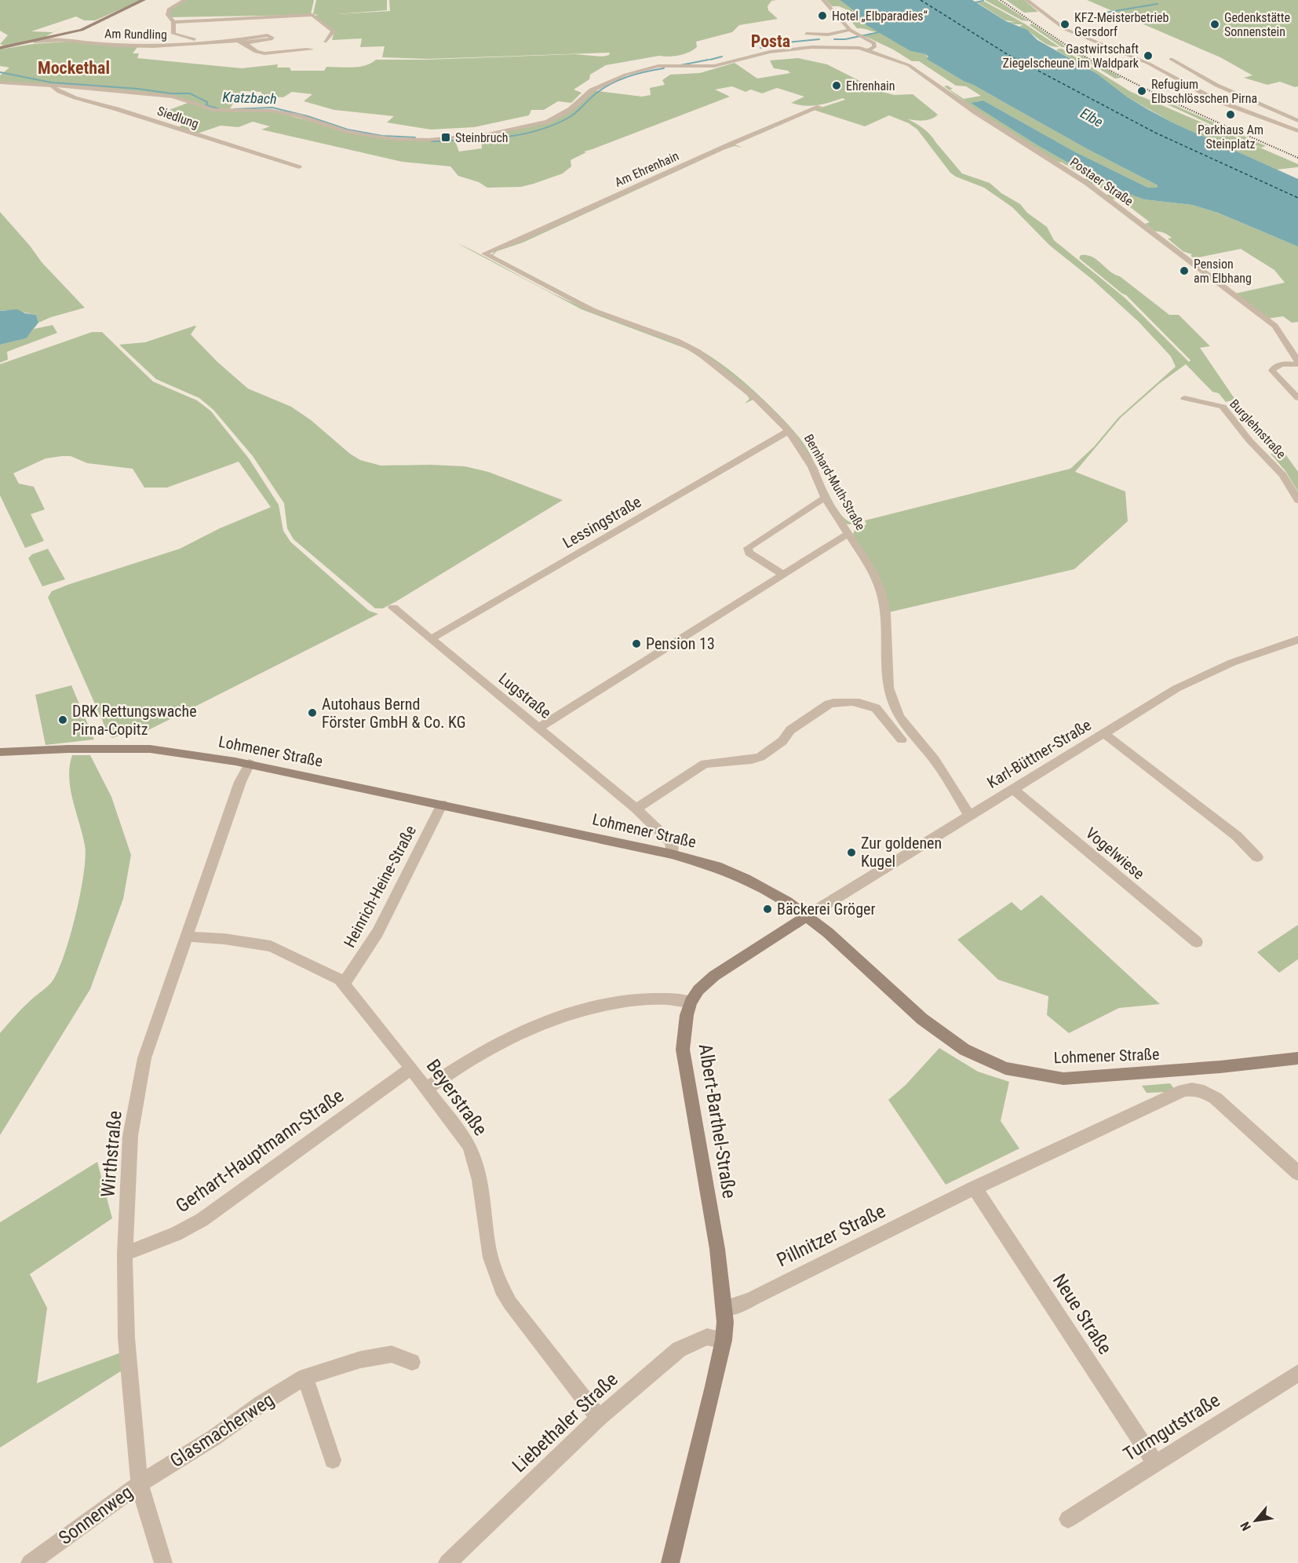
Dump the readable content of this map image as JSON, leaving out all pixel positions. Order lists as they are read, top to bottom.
{
  "streets": {
    "main road": ["Lohmener Straße", "Albert-Barthel-Straße"],
    "street": [
      "Am Rundling",
      "Siedlung",
      "Am Ehrenhain",
      "Postaer Straße",
      "Burglehnstraße",
      "Bernhard-Muth-Straße",
      "Lessingstraße",
      "Lugstraße",
      "Karl-Büttner-Straße",
      "Vogelwiese",
      "Heinrich-Heine-Straße",
      "Beyerstraße",
      "Gerhart-Hauptmann-Straße",
      "Wirthstraße",
      "Pillnitzer Straße",
      "Neue Straße",
      "Liebethaler Straße",
      "Turmgutstraße",
      "Glasmacherweg",
      "Sonnenweg"
    ]
  },
  "crossings": [
    ["Siedlung", "Postaer Straße"],
    ["Am Ehrenhain", "Bernhard-Muth-Straße"],
    ["Bernhard-Muth-Straße", "Lessingstraße"],
    ["Bernhard-Muth-Straße", "Karl-Büttner-Straße"],
    ["Lessingstraße", "Lugstraße"],
    ["Lugstraße", "Lohmener Straße"],
    ["Lohmener Straße", "Karl-Büttner-Straße"],
    ["Lohmener Straße", "Heinrich-Heine-Straße"],
    ["Lohmener Straße", "Albert-Barthel-Straße"],
    ["Lohmener Straße", "Wirthstraße"],
    ["Karl-Büttner-Straße", "Vogelwiese"],
    ["Karl-Büttner-Straße", "Albert-Barthel-Straße"],
    ["Heinrich-Heine-Straße", "Beyerstraße"],
    ["Beyerstraße", "Gerhart-Hauptmann-Straße"],
    ["Beyerstraße", "Wirthstraße"],
    ["Beyerstraße", "Liebethaler Straße"],
    ["Albert-Barthel-Straße", "Pillnitzer Straße"],
    ["Gerhart-Hauptmann-Straße", "Wirthstraße"],
    ["Wirthstraße", "Glasmacherweg"],
    ["Wirthstraße", "Sonnenweg"],
    ["Pillnitzer Straße", "Neue Straße"],
    ["Neue Straße", "Turmgutstraße"],
    ["Glasmacherweg", "Sonnenweg"]
  ],
  "districts": ["Posta", "Mockethal"],
  "water": ["Kratzbach", "Elbe"],
  "places": {
    "other": [
      "Hotel „Elbparadies“",
      "KFZ-Meisterbetrieb Gersdorf",
      "Gedenkstätte Sonnenstein",
      "Gastwirtschaft Ziegelscheune im Waldpark",
      "Ehrenhain",
      "Refugium Elbschlösschen Pirna",
      "Parkhaus Am Steinplatz",
      "Pension am Elbhang",
      "Pension 13",
      "Autohaus Bernd Förster GmbH & Co. KG",
      "DRK Rettungswache Pirna-Copitz",
      "Zur goldenen Kugel",
      "Bäckerei Gröger"
    ],
    "transit": ["Steinbruch"]
  },
  "north": "bottom left"
}
